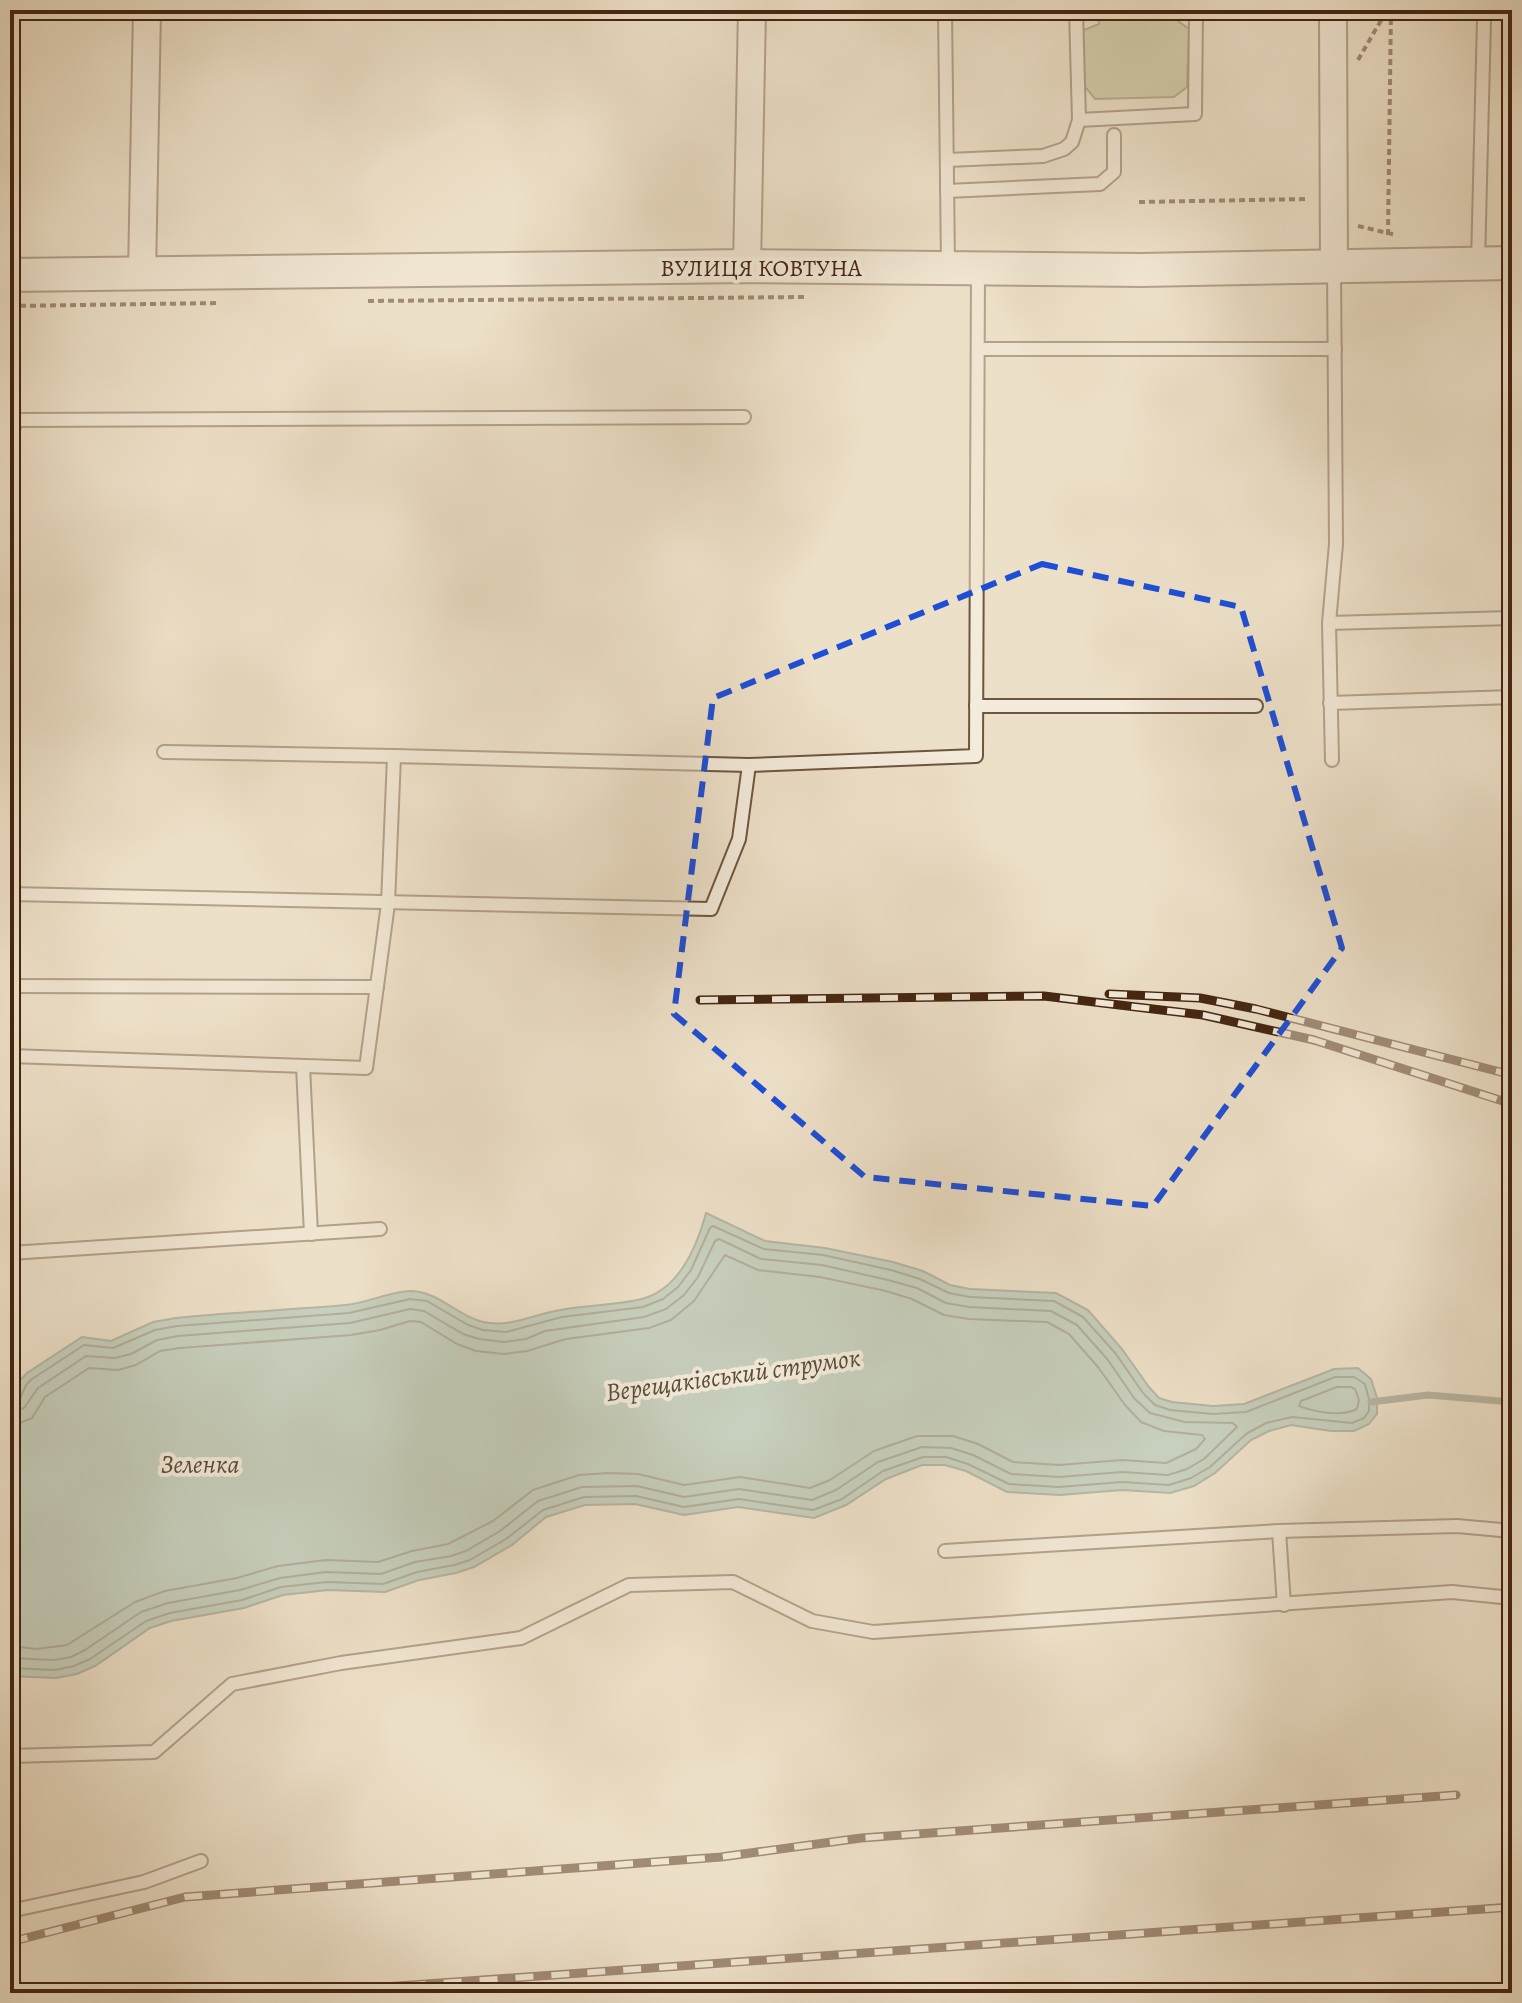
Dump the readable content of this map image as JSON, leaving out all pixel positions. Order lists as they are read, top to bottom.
{
  "streets": {
    "street": ["ВУЛИЦЯ КОВТУНА"]
  },
  "water": ["Верещаківський струмок", "Зеленка"]
}
